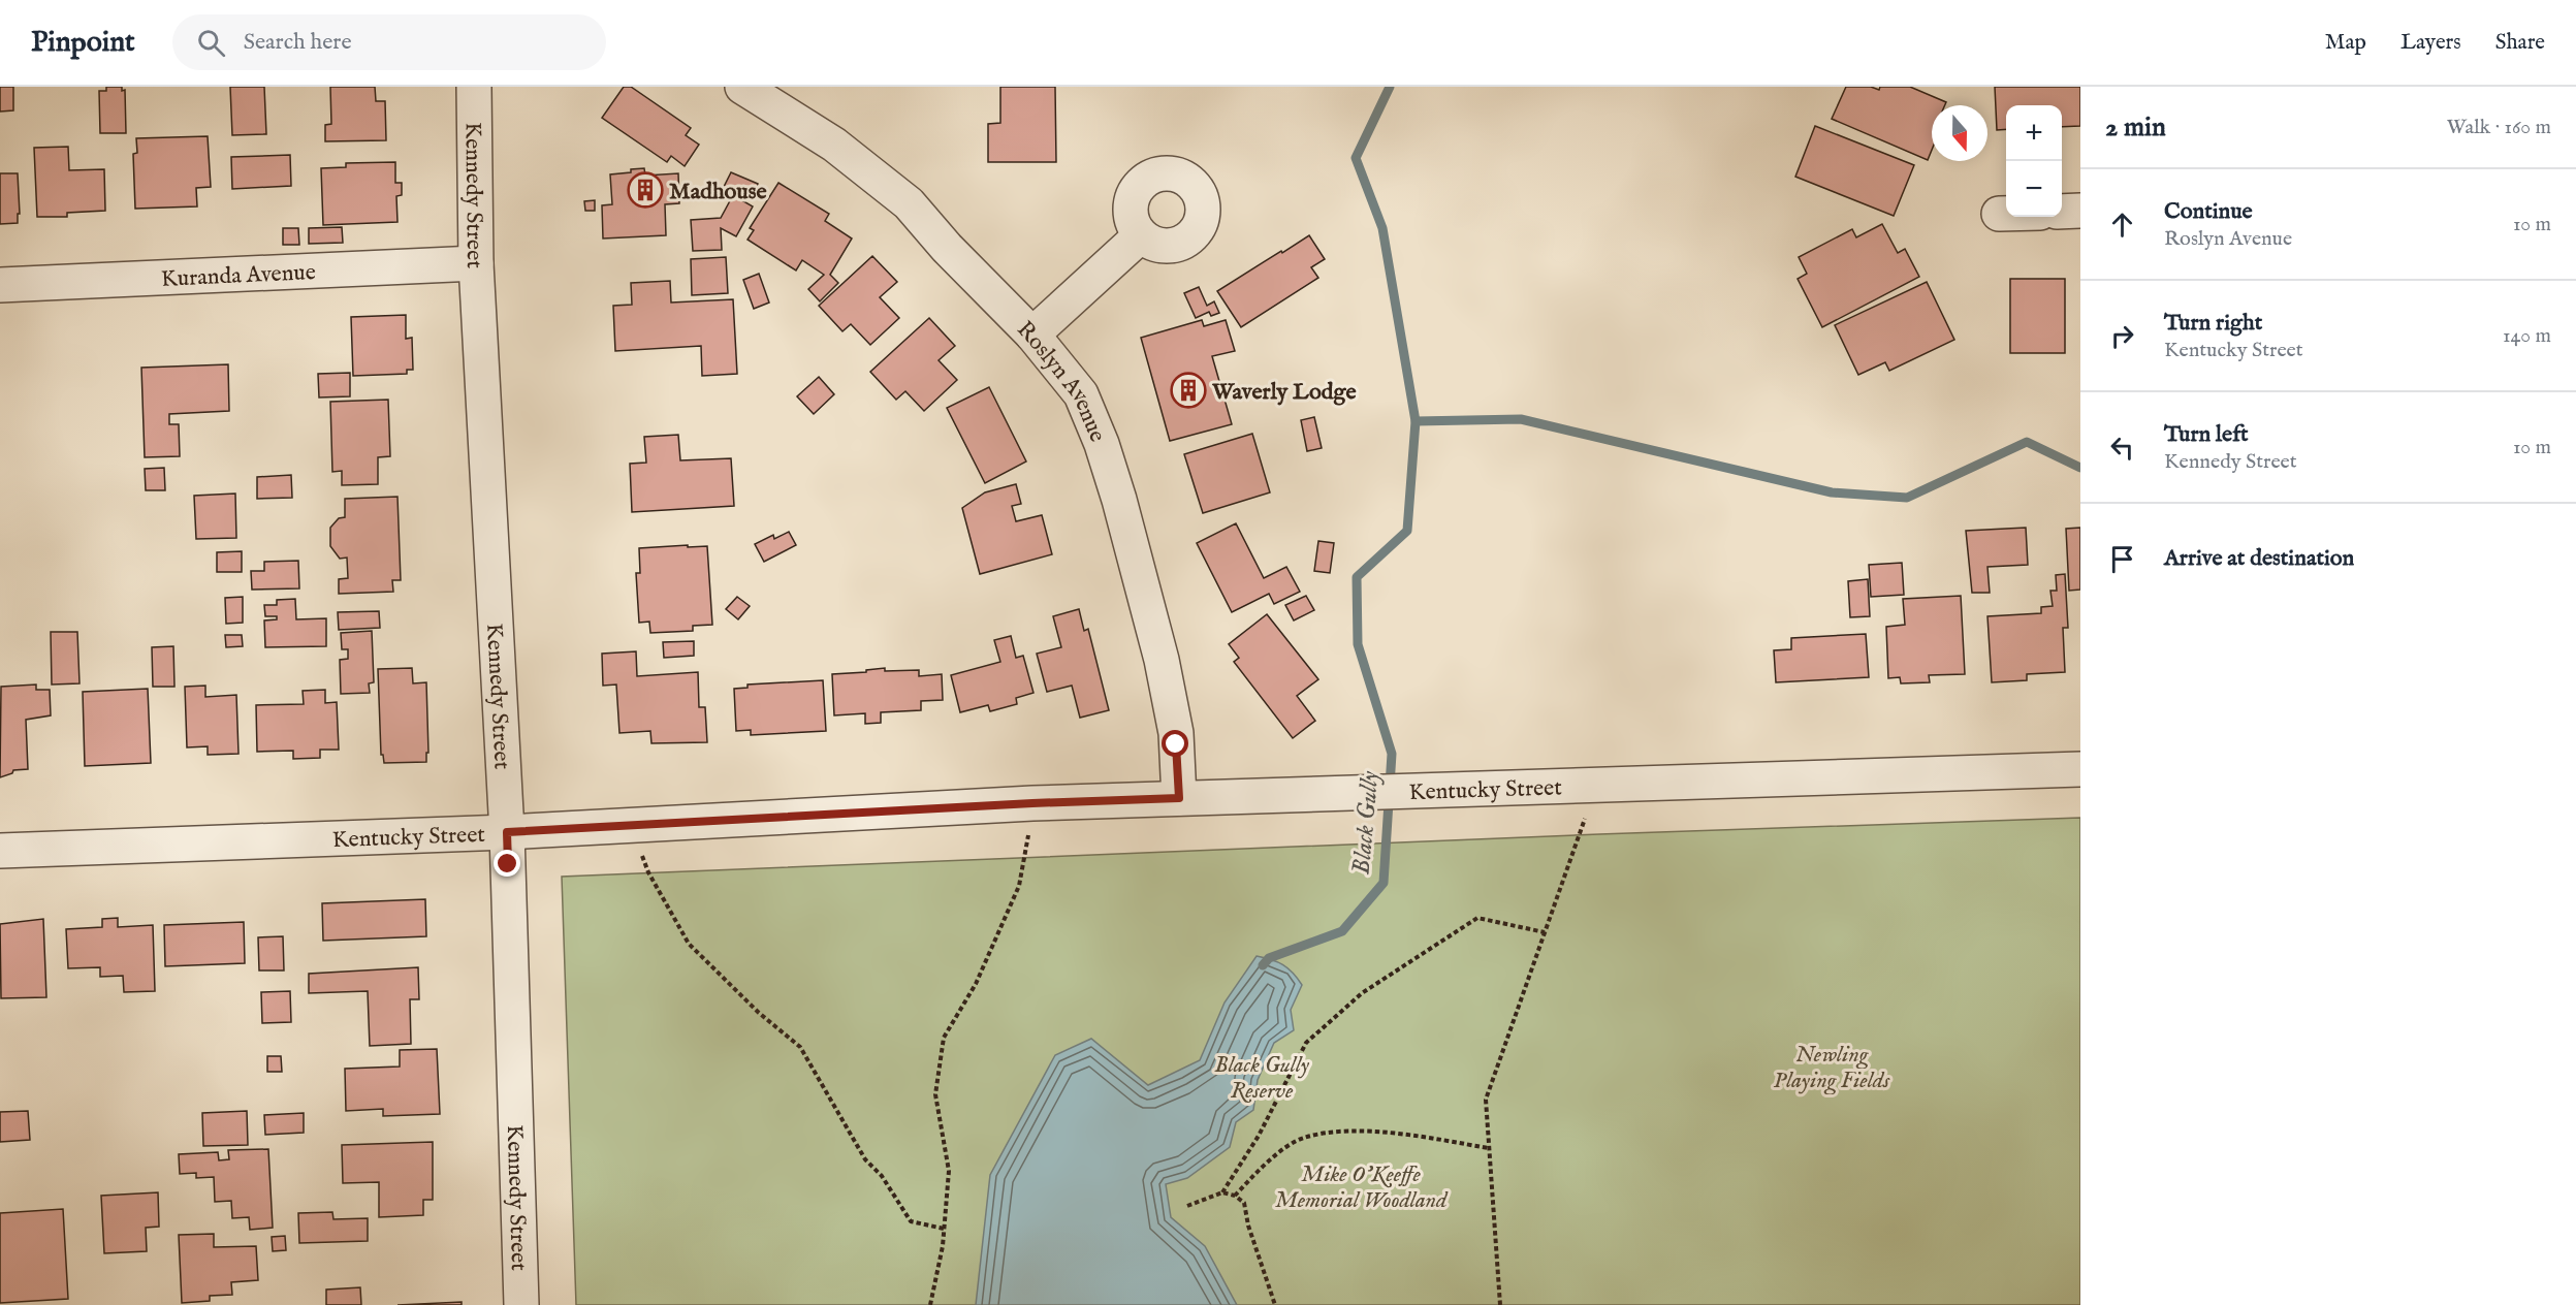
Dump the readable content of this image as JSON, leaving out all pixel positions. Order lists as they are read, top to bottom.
{
  "streets": {
    "street": [
      "Kennedy Street",
      "Kuranda Avenue",
      "Roslyn Avenue",
      "Kentucky Street"
    ]
  },
  "crossings": [
    ["Kennedy Street", "Kuranda Avenue"],
    ["Kennedy Street", "Kentucky Street"],
    ["Roslyn Avenue", "Kentucky Street"]
  ],
  "water": ["Black Gully"],
  "parks": ["Newling Playing Fields", "Black Gully Reserve", "Mike O'Keeffe Memorial Woodland"],
  "places": {
    "building": ["Madhouse", "Waverly Lodge"]
  },
  "north": "bottom",
  "page": {
    "header": "Pinpoint",
    "search": "Search here",
    "nav": ["Map", "Layers", "Share"],
    "heading": ["2 min", "Walk · 160 m"],
    "map_buttons": ["+", "−"],
    "list": [
      ["Continue", "Roslyn Avenue", "10 m"],
      ["Turn right", "Kentucky Street", "140 m"],
      ["Turn left", "Kennedy Street", "10 m"],
      "Arrive at destination"
    ]
  }
}
